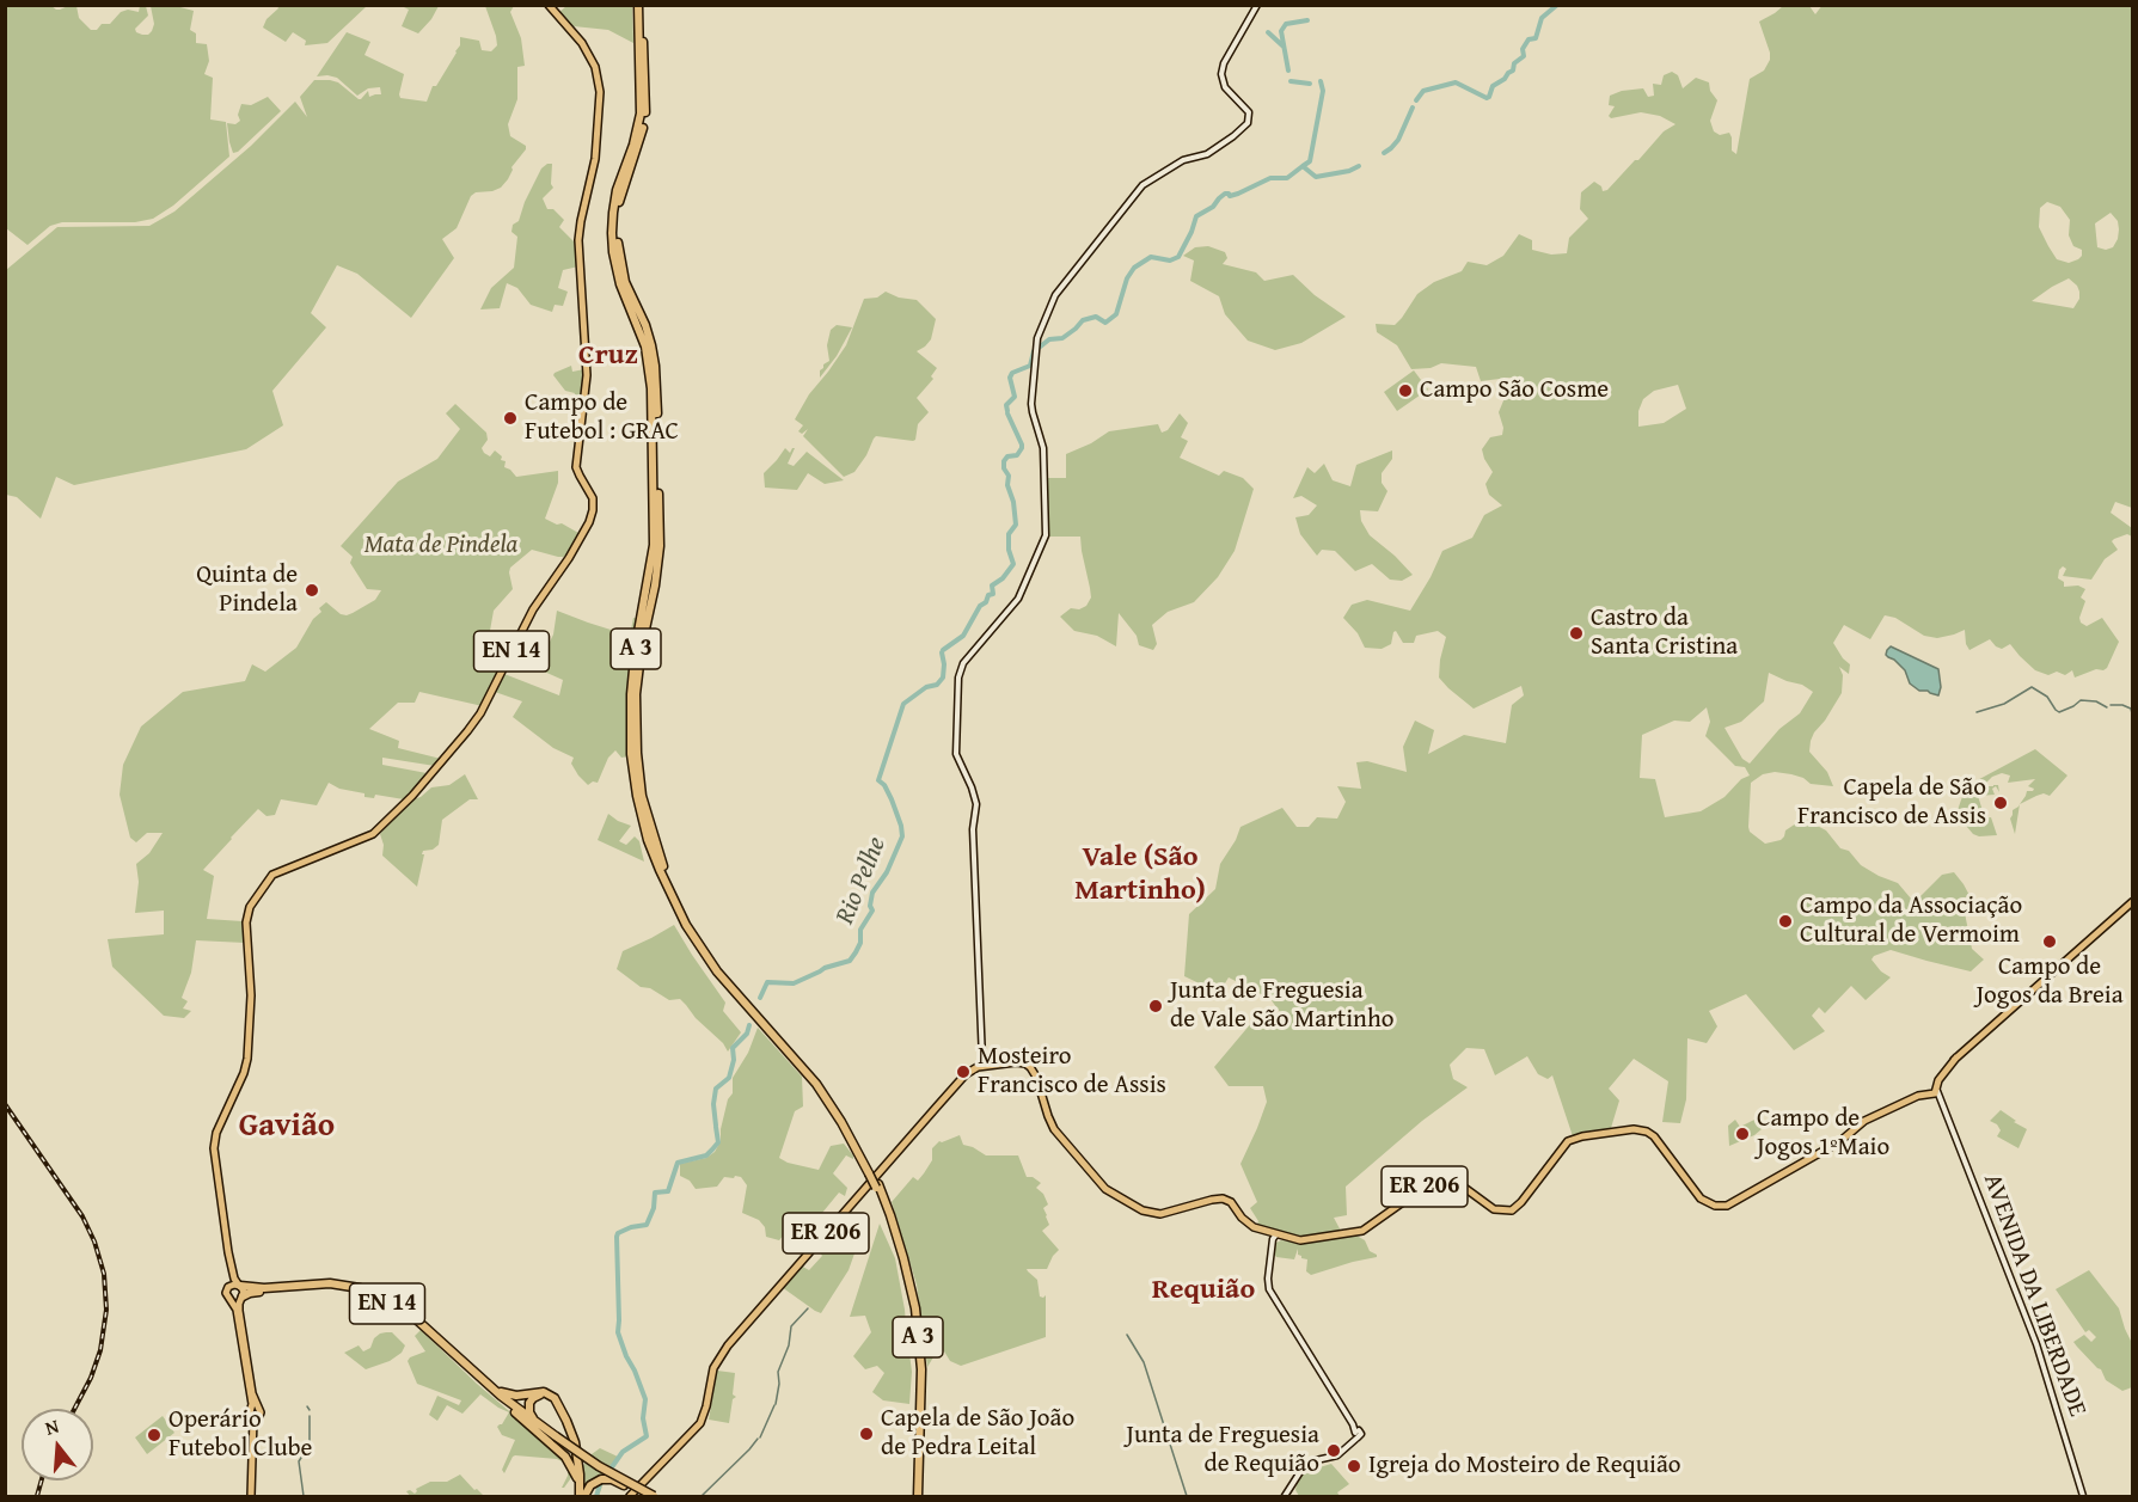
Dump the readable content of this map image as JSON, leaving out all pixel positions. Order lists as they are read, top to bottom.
{
  "streets": {
    "highway": ["A 3", "EN 14"],
    "main road": ["ER 206", "AVENIDA DA LIBERDADE"]
  },
  "crossings": [
    ["A 3", "ER 206"],
    ["ER 206", "AVENIDA DA LIBERDADE"]
  ],
  "districts": [
    "Cruz",
    "Vale (São Martinho)",
    "Gavião",
    "Requião"
  ],
  "water": ["Rio Pelhe"],
  "parks": ["Mata de Pindela"],
  "places": [
    "Campo São Cosme",
    "Campo de Futebol : GRAC",
    "Quinta de Pindela",
    "Castro da Santa Cristina",
    "Capela de São Francisco de Assis",
    "Campo da Associação Cultural de Vermoim",
    "Campo de Jogos da Breia",
    "Junta de Freguesia de Vale São Martinho",
    "Mosteiro Francisco de Assis",
    "Campo de Jogos 1ºMaio",
    "Capela de São João de Pedra Leital",
    "Operário Futebol Clube",
    "Junta de Freguesia de Requião",
    "Igreja do Mosteiro de Requião"
  ],
  "north": "top"
}
